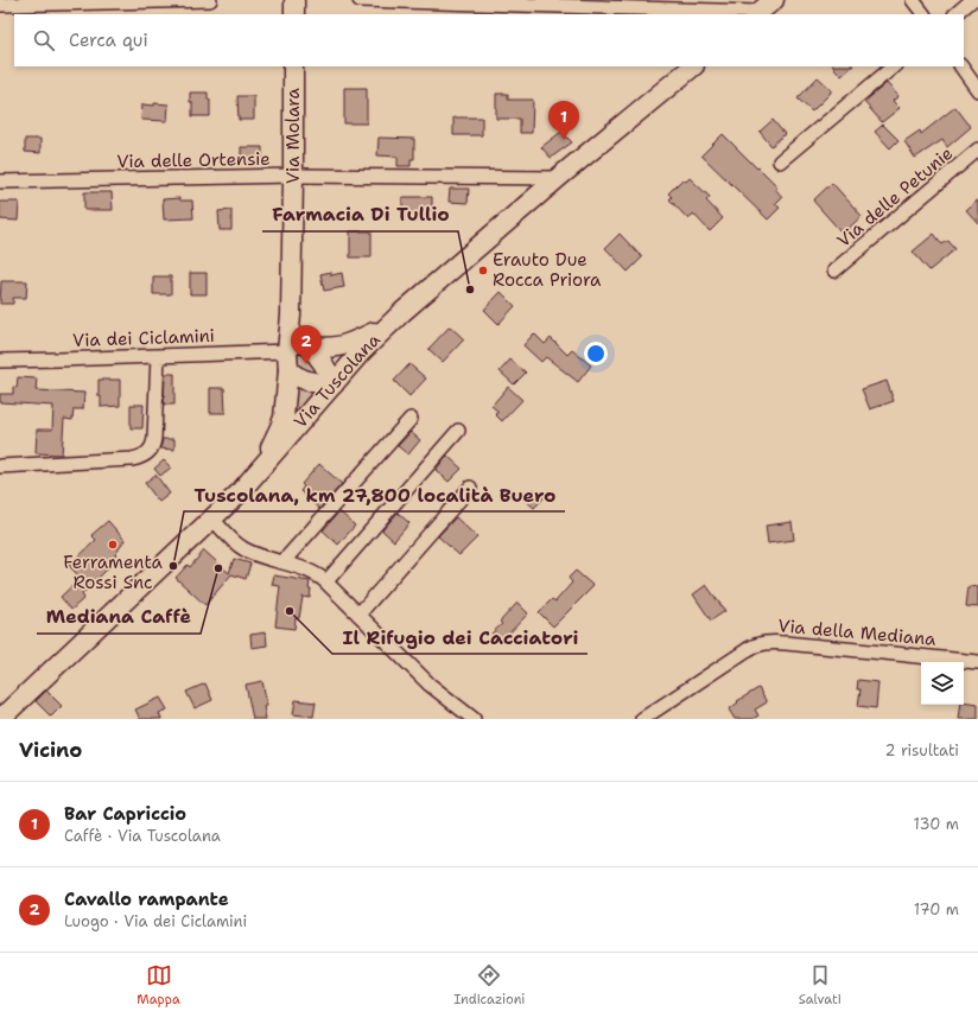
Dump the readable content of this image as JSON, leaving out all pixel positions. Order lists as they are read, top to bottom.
{
  "streets": {
    "main road": ["Via Molara", "Via Tuscolana"],
    "street": [
      "Via delle Ortensie",
      "Via delle Petunie",
      "Via dei Ciclamini",
      "Via della Mediana"
    ]
  },
  "crossings": [
    ["Via Molara", "Via delle Ortensie"],
    ["Via Molara", "Via dei Ciclamini"],
    ["Via Molara", "Via Tuscolana"],
    ["Via delle Ortensie", "Via Tuscolana"]
  ],
  "places": [
    "Erauto Due Rocca Priora",
    "Farmacia Di Tullio",
    "Ferramenta Rossi Snc",
    "Tuscolana, km 27,800 località Buero",
    "Mediana Caffè",
    "Il Rifugio dei Cacciatori"
  ],
  "page": {
    "search": "Cerca qui",
    "pins": ["1", "2"],
    "heading": ["Vicino", "2 risultati"],
    "list": [
      {
        "mark": "1",
        "name": "Bar Capriccio",
        "note": "Caffè · Via Tuscolana",
        "value": "130 m"
      },
      {
        "mark": "2",
        "name": "Cavallo rampante",
        "note": "Luogo · Via dei Ciclamini",
        "value": "170 m"
      }
    ],
    "nav": ["Mappa", "Indicazioni", "Salvati"]
  }
}
